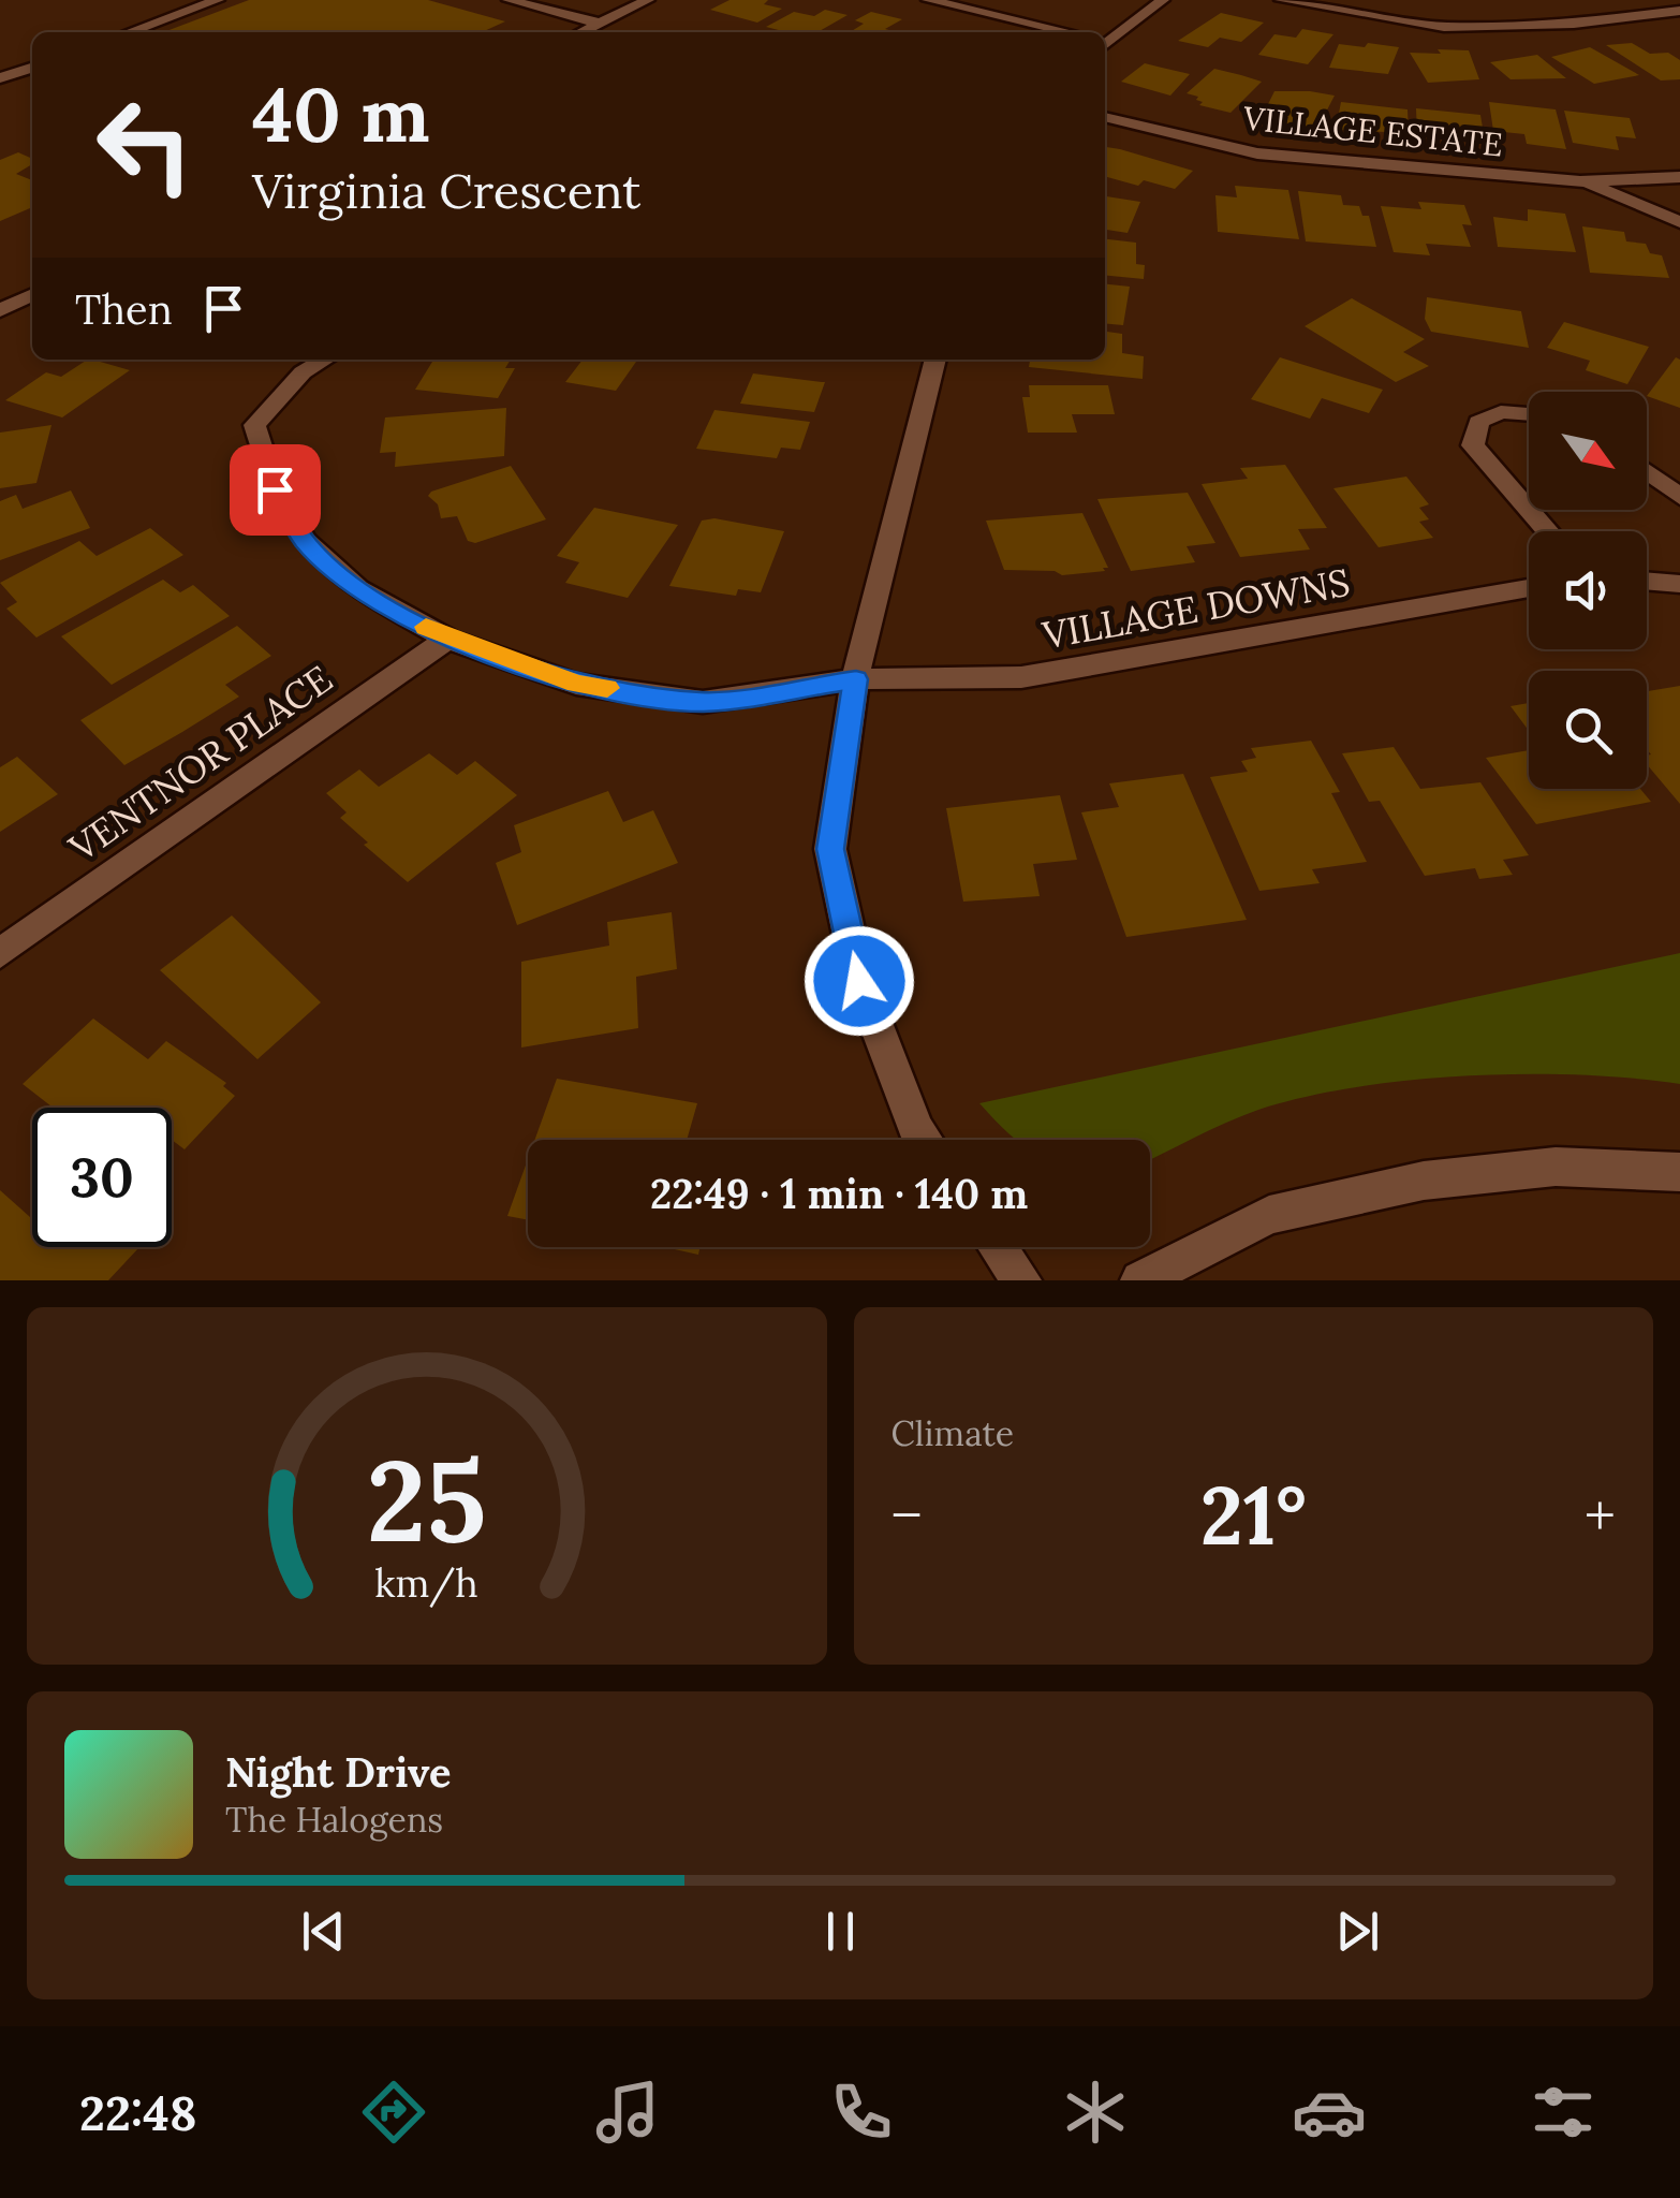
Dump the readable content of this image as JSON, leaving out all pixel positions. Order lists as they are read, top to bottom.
{
  "streets": {
    "street": ["VILLAGE ESTATE", "VILLAGE DOWNS", "VENTNOR PLACE"]
  },
  "crossings": [
    ["VILLAGE DOWNS", "VENTNOR PLACE"]
  ],
  "north": "bottom right",
  "page": {
    "turn": ["40 m", "Virginia Crescent"],
    "then": "Then",
    "limit": "30",
    "trip": "22:49 · 1 min · 140 m",
    "tile": "Climate",
    "heat": ["−", "21°", "+"],
    "song": ["Night Drive", "The Halogens"],
    "tabs": "22:48",
    "gauge": ["25", "km/h"]
  }
}
